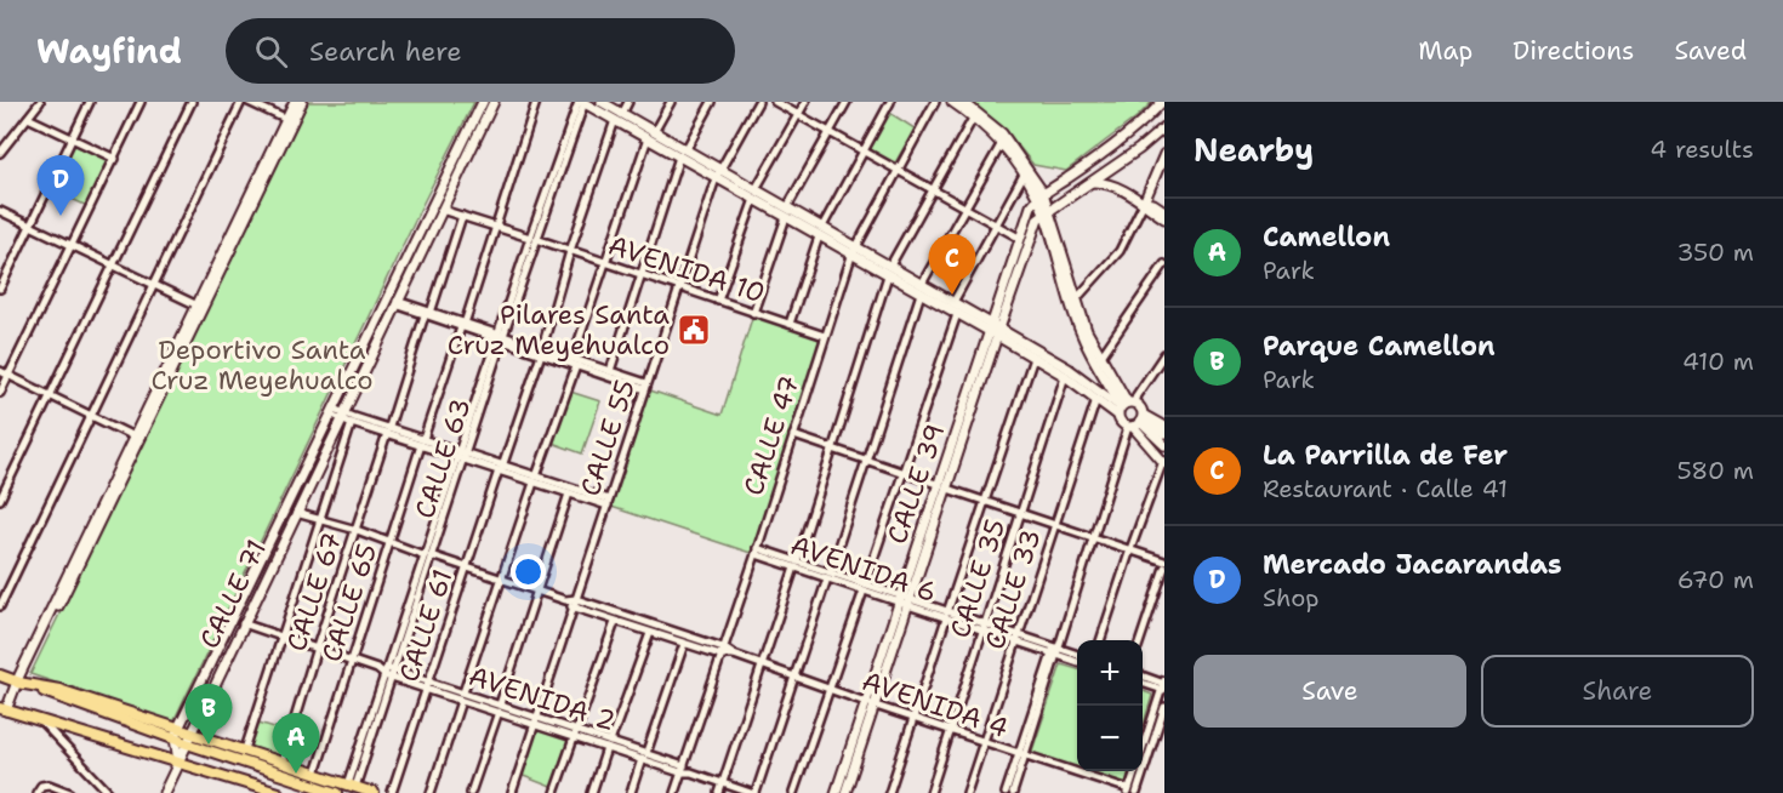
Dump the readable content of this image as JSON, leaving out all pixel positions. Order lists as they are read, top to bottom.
{
  "streets": {
    "street": [
      "AVENIDA 10",
      "CALLE 47",
      "CALLE 55",
      "CALLE 63",
      "CALLE 39",
      "AVENIDA 6",
      "CALLE 35",
      "CALLE 33",
      "CALLE 67",
      "CALLE 71",
      "CALLE 65",
      "CALLE 61",
      "AVENIDA 2",
      "AVENIDA 4"
    ]
  },
  "crossings": [
    ["AVENIDA 10", "CALLE 47"],
    ["AVENIDA 10", "CALLE 55"],
    ["AVENIDA 10", "CALLE 63"],
    ["AVENIDA 10", "CALLE 67"],
    ["AVENIDA 10", "CALLE 71"],
    ["AVENIDA 10", "CALLE 65"],
    ["AVENIDA 10", "CALLE 61"],
    ["CALLE 47", "AVENIDA 6"],
    ["CALLE 47", "AVENIDA 2"],
    ["CALLE 47", "AVENIDA 4"],
    ["CALLE 55", "AVENIDA 2"],
    ["CALLE 55", "AVENIDA 4"],
    ["CALLE 63", "AVENIDA 2"],
    ["CALLE 63", "AVENIDA 4"],
    ["CALLE 39", "AVENIDA 6"],
    ["CALLE 39", "AVENIDA 4"],
    ["AVENIDA 6", "CALLE 35"],
    ["AVENIDA 6", "CALLE 33"],
    ["CALLE 35", "AVENIDA 4"],
    ["CALLE 33", "AVENIDA 4"],
    ["CALLE 67", "AVENIDA 2"],
    ["CALLE 67", "AVENIDA 4"],
    ["CALLE 71", "AVENIDA 2"],
    ["CALLE 71", "AVENIDA 4"],
    ["CALLE 65", "AVENIDA 2"],
    ["CALLE 65", "AVENIDA 4"],
    ["CALLE 61", "AVENIDA 2"],
    ["CALLE 61", "AVENIDA 4"]
  ],
  "parks": ["Deportivo Santa Cruz Meyehualco"],
  "places": {
    "public building": ["Pilares Santa Cruz Meyehualco"]
  },
  "page": {
    "header": "Wayfind",
    "search": "Search here",
    "nav": ["Map", "Directions", "Saved"],
    "heading": ["Nearby", "4 results"],
    "pins": [
      "D",
      "C",
      "B",
      "A"
    ],
    "list": [
      {
        "mark": "A",
        "name": "Camellon",
        "note": "Park",
        "value": "350 m"
      },
      {
        "mark": "B",
        "name": "Parque Camellon",
        "note": "Park",
        "value": "410 m"
      },
      {
        "mark": "C",
        "name": "La Parrilla de Fer",
        "note": "Restaurant · Calle 41",
        "value": "580 m"
      },
      {
        "mark": "D",
        "name": "Mercado Jacarandas",
        "note": "Shop",
        "value": "670 m"
      }
    ],
    "buttons": ["Save", "Share"],
    "map_buttons": ["+", "−"]
  }
}
